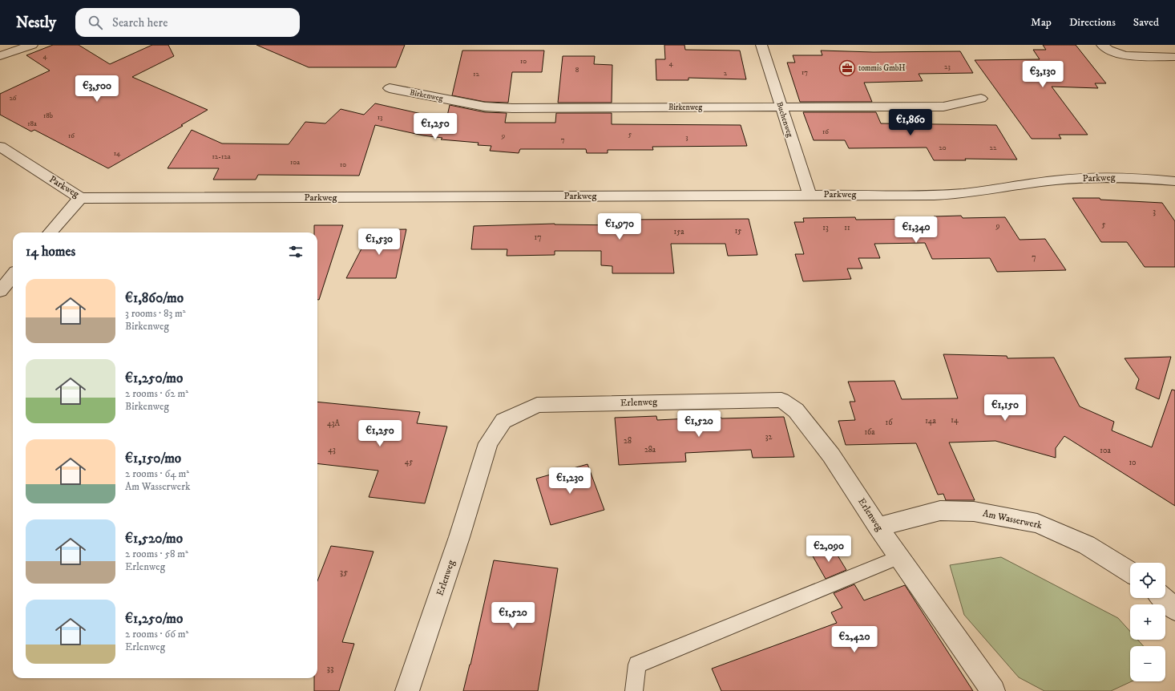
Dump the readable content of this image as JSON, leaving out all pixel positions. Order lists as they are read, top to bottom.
{
  "streets": {
    "street": [
      "Birkenweg",
      "Buchenweg",
      "Parkweg",
      "Erlenweg",
      "Am Wasserwerk"
    ]
  },
  "crossings": [
    ["Birkenweg", "Buchenweg"],
    ["Buchenweg", "Parkweg"],
    ["Erlenweg", "Am Wasserwerk"]
  ],
  "places": {
    "office": ["tommis GmbH"]
  },
  "house_numbers": [
    "4",
    "10",
    "4",
    "23",
    "8",
    "17",
    "2",
    "12",
    "26",
    "18b",
    "13",
    "18a",
    "16",
    "5",
    "16",
    "9",
    "3",
    "7",
    "20",
    "22",
    "14",
    "12-12a",
    "10a",
    "10",
    "3",
    "5",
    "9",
    "13",
    "11",
    "15",
    "15a",
    "17",
    "7",
    "14",
    "14a",
    "16",
    "43A",
    "16a",
    "32",
    "28",
    "43",
    "28a",
    "10a",
    "45",
    "10",
    "35",
    "33"
  ],
  "page": {
    "header": "Nestly",
    "search": "Search here",
    "nav": ["Map", "Directions", "Saved"],
    "price": [
      "€3,130",
      "€3,500",
      "€1,860",
      "€1,250",
      "€1,970",
      "€1,340",
      "€1,530",
      "€1,150",
      "€1,520",
      "€1,250",
      "€1,230",
      "€2,090",
      "€1,520",
      "€2,420"
    ],
    "heading": "14 homes",
    "list": [
      {
        "name": "€1,860/mo",
        "note": "3 rooms · 83 m² · Birkenweg"
      },
      {
        "name": "€1,250/mo",
        "note": "2 rooms · 62 m² · Birkenweg"
      },
      {
        "name": "€1,150/mo",
        "note": "2 rooms · 64 m² · Am Wasserwerk"
      },
      {
        "name": "€1,520/mo",
        "note": "2 rooms · 58 m² · Erlenweg"
      },
      {
        "name": "€1,250/mo",
        "note": "2 rooms · 66 m² · Erlenweg"
      }
    ],
    "map_buttons": ["+", "−"]
  }
}
